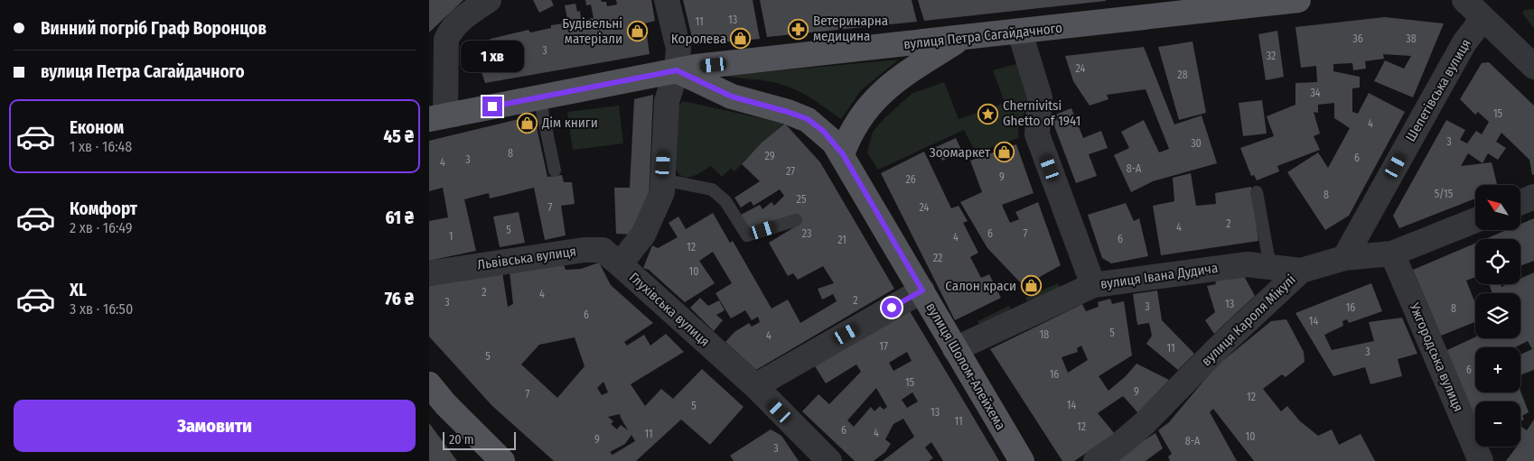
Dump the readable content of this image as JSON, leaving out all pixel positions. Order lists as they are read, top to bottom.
{
  "streets": {
    "main road": ["вулиця Петра Сагайдачного", "вулиця Шолом-Алейхема"],
    "street": [
      "Шепетівська вулиця",
      "Львівська вулиця",
      "вулиця Івана Дудича",
      "Глухівська вулиця",
      "вулиця Кароля Мікулі",
      "Ужгородська вулиця"
    ]
  },
  "crossings": [
    ["вулиця Петра Сагайдачного", "вулиця Івана Дудича"],
    ["вулиця Петра Сагайдачного", "Глухівська вулиця"],
    ["вулиця Петра Сагайдачного", "вулиця Шолом-Алейхема"],
    ["Шепетівська вулиця", "вулиця Кароля Мікулі"],
    ["Львівська вулиця", "Глухівська вулиця"],
    ["вулиця Івана Дудича", "вулиця Кароля Мікулі"],
    ["Глухівська вулиця", "вулиця Шолом-Алейхема"],
    ["вулиця Кароля Мікулі", "Ужгородська вулиця"]
  ],
  "places": {
    "pharmacy": ["Ветеринарна медицина"],
    "shop": [
      "Будівельні матеріали",
      "Королева",
      "Дім книги",
      "Зоомаркет",
      "Салон краси"
    ],
    "place": ["Chernivitsi Ghetto of 1941"]
  },
  "house_numbers": [
    "13",
    "11",
    "36",
    "38",
    "3",
    "32",
    "24",
    "28",
    "34",
    "15",
    "4",
    "3",
    "30",
    "8",
    "29",
    "6",
    "3",
    "4",
    "8-А",
    "27",
    "9",
    "26",
    "5/15",
    "8",
    "25",
    "7",
    "24",
    "2",
    "4",
    "5",
    "23",
    "6",
    "7",
    "1",
    "4",
    "6",
    "21",
    "12",
    "22",
    "10",
    "2",
    "4",
    "2",
    "3",
    "13",
    "3",
    "16",
    "8",
    "6",
    "14",
    "5",
    "18",
    "4",
    "17",
    "11",
    "3",
    "5",
    "6",
    "16",
    "15",
    "9",
    "7",
    "12",
    "14",
    "5",
    "13",
    "11",
    "12",
    "6",
    "4",
    "11",
    "10",
    "9",
    "8-А",
    "3"
  ],
  "scale_bar": "20 m",
  "north": "top left",
  "page": {
    "banner": ["Винний погріб Граф Воронцов", "вулиця Петра Сагайдачного"],
    "bubble": "1 хв",
    "list": [
      {
        "name": "Економ",
        "note": "1 хв · 16:48",
        "value": "45 ₴"
      },
      {
        "name": "Комфорт",
        "note": "2 хв · 16:49",
        "value": "61 ₴"
      },
      {
        "name": "XL",
        "note": "3 хв · 16:50",
        "value": "76 ₴"
      }
    ],
    "map_buttons": ["+", "−"],
    "buttons": "Замовити",
    "scale": "20 m"
  }
}
